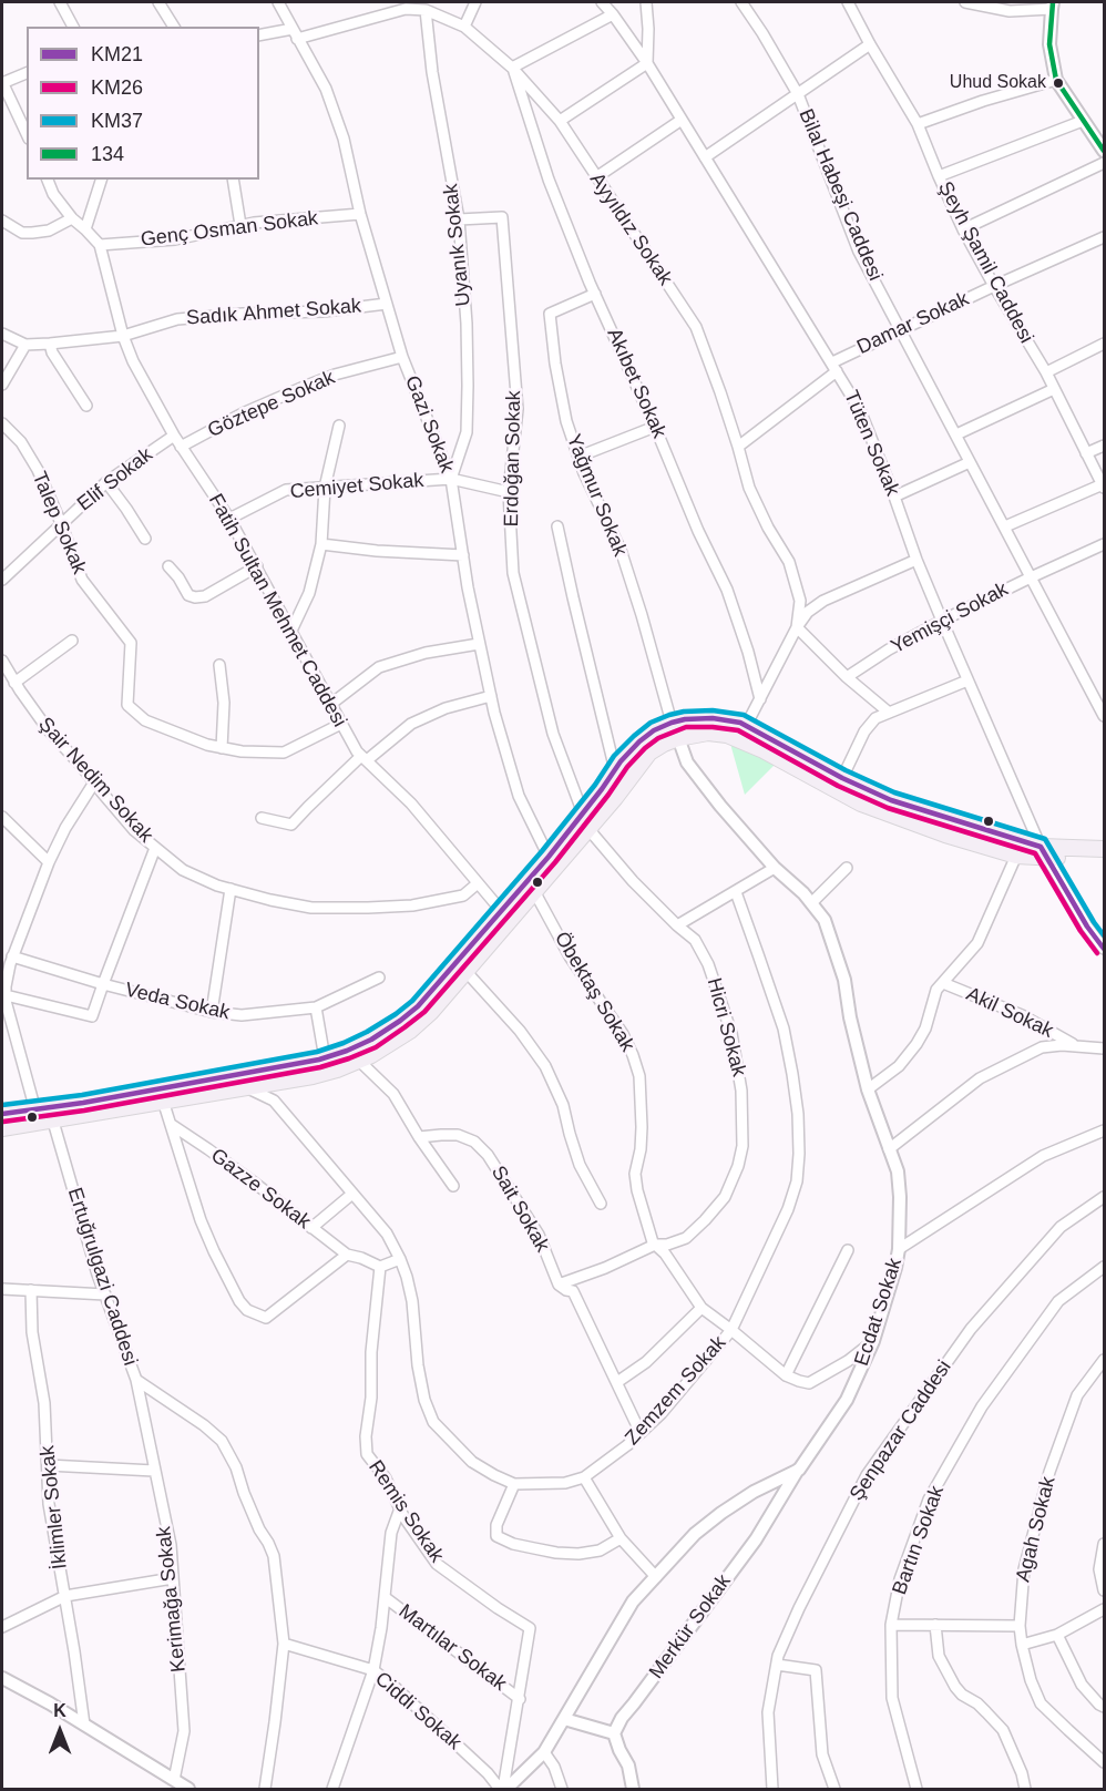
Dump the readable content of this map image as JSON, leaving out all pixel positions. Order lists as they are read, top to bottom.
{
  "streets": {
    "street": [
      "Bilal Habeşi Caddesi",
      "Genç Osman Sokak",
      "Ayyıldız Sokak",
      "Uyanık Sokak",
      "Şeyh Şamil Caddesi",
      "Sadık Ahmet Sokak",
      "Damar Sokak",
      "Akıbet Sokak",
      "Göztepe Sokak",
      "Gazi Sokak",
      "Tüten Sokak",
      "Erdoğan Sokak",
      "Elif Sokak",
      "Cemiyet Sokak",
      "Yağmur Sokak",
      "Talep Sokak",
      "Fatih Sultan Mehmet Caddesi",
      "Yemişçi Sokak",
      "Şair Nedim Sokak",
      "Öbektaş Sokak",
      "Veda Sokak",
      "Akil Sokak",
      "Hicri Sokak",
      "Gazze Sokak",
      "Sait Sokak",
      "Ertuğrulgazi Caddesi",
      "Ecdat Sokak",
      "Zemzem Sokak",
      "Şenpazar Caddesi",
      "İklimler Sokak",
      "Remis Sokak",
      "Agah Sokak",
      "Bartın Sokak",
      "Kerimağa Sokak",
      "Merkür Sokak",
      "Martılar Sokak",
      "Ciddi Sokak"
    ]
  },
  "crossings": [
    ["Bilal Habeşi Caddesi", "Damar Sokak"],
    ["Bilal Habeşi Caddesi", "Yemişçi Sokak"],
    ["Genç Osman Sokak", "Gazi Sokak"],
    ["Genç Osman Sokak", "Fatih Sultan Mehmet Caddesi"],
    ["Ayyıldız Sokak", "Uyanık Sokak"],
    ["Ayyıldız Sokak", "Damar Sokak"],
    ["Ayyıldız Sokak", "Akıbet Sokak"],
    ["Ayyıldız Sokak", "Gazi Sokak"],
    ["Uyanık Sokak", "Gazi Sokak"],
    ["Uyanık Sokak", "Erdoğan Sokak"],
    ["Uyanık Sokak", "Cemiyet Sokak"],
    ["Şeyh Şamil Caddesi", "Damar Sokak"],
    ["Sadık Ahmet Sokak", "Gazi Sokak"],
    ["Sadık Ahmet Sokak", "Fatih Sultan Mehmet Caddesi"],
    ["Damar Sokak", "Tüten Sokak"],
    ["Akıbet Sokak", "Yağmur Sokak"],
    ["Göztepe Sokak", "Gazi Sokak"],
    ["Göztepe Sokak", "Fatih Sultan Mehmet Caddesi"],
    ["Gazi Sokak", "Cemiyet Sokak"],
    ["Tüten Sokak", "Yemişçi Sokak"],
    ["Erdoğan Sokak", "Cemiyet Sokak"],
    ["Elif Sokak", "Talep Sokak"],
    ["Elif Sokak", "Fatih Sultan Mehmet Caddesi"],
    ["Cemiyet Sokak", "Fatih Sultan Mehmet Caddesi"],
    ["Yağmur Sokak", "Ecdat Sokak"],
    ["Talep Sokak", "Fatih Sultan Mehmet Caddesi"],
    ["Fatih Sultan Mehmet Caddesi", "Şair Nedim Sokak"],
    ["Şair Nedim Sokak", "Ertuğrulgazi Caddesi"],
    ["Öbektaş Sokak", "Hicri Sokak"],
    ["Öbektaş Sokak", "Zemzem Sokak"],
    ["Veda Sokak", "Ertuğrulgazi Caddesi"],
    ["Hicri Sokak", "Sait Sokak"],
    ["Gazze Sokak", "Remis Sokak"],
    ["Sait Sokak", "Zemzem Sokak"],
    ["Ertuğrulgazi Caddesi", "Kerimağa Sokak"],
    ["Ertuğrulgazi Caddesi", "Ciddi Sokak"],
    ["Ecdat Sokak", "Remis Sokak"],
    ["Ecdat Sokak", "Merkür Sokak"],
    ["Ecdat Sokak", "Ciddi Sokak"],
    ["Remis Sokak", "Martılar Sokak"],
    ["Remis Sokak", "Ciddi Sokak"]
  ],
  "places": ["Uhud Sokak"],
  "lines": [
    "transit line 134",
    "transit line KM37",
    "transit line KM21",
    "transit line KM26"
  ],
  "legend": [
    "KM21",
    "KM26",
    "KM37",
    "134"
  ],
  "north": "top"
}
